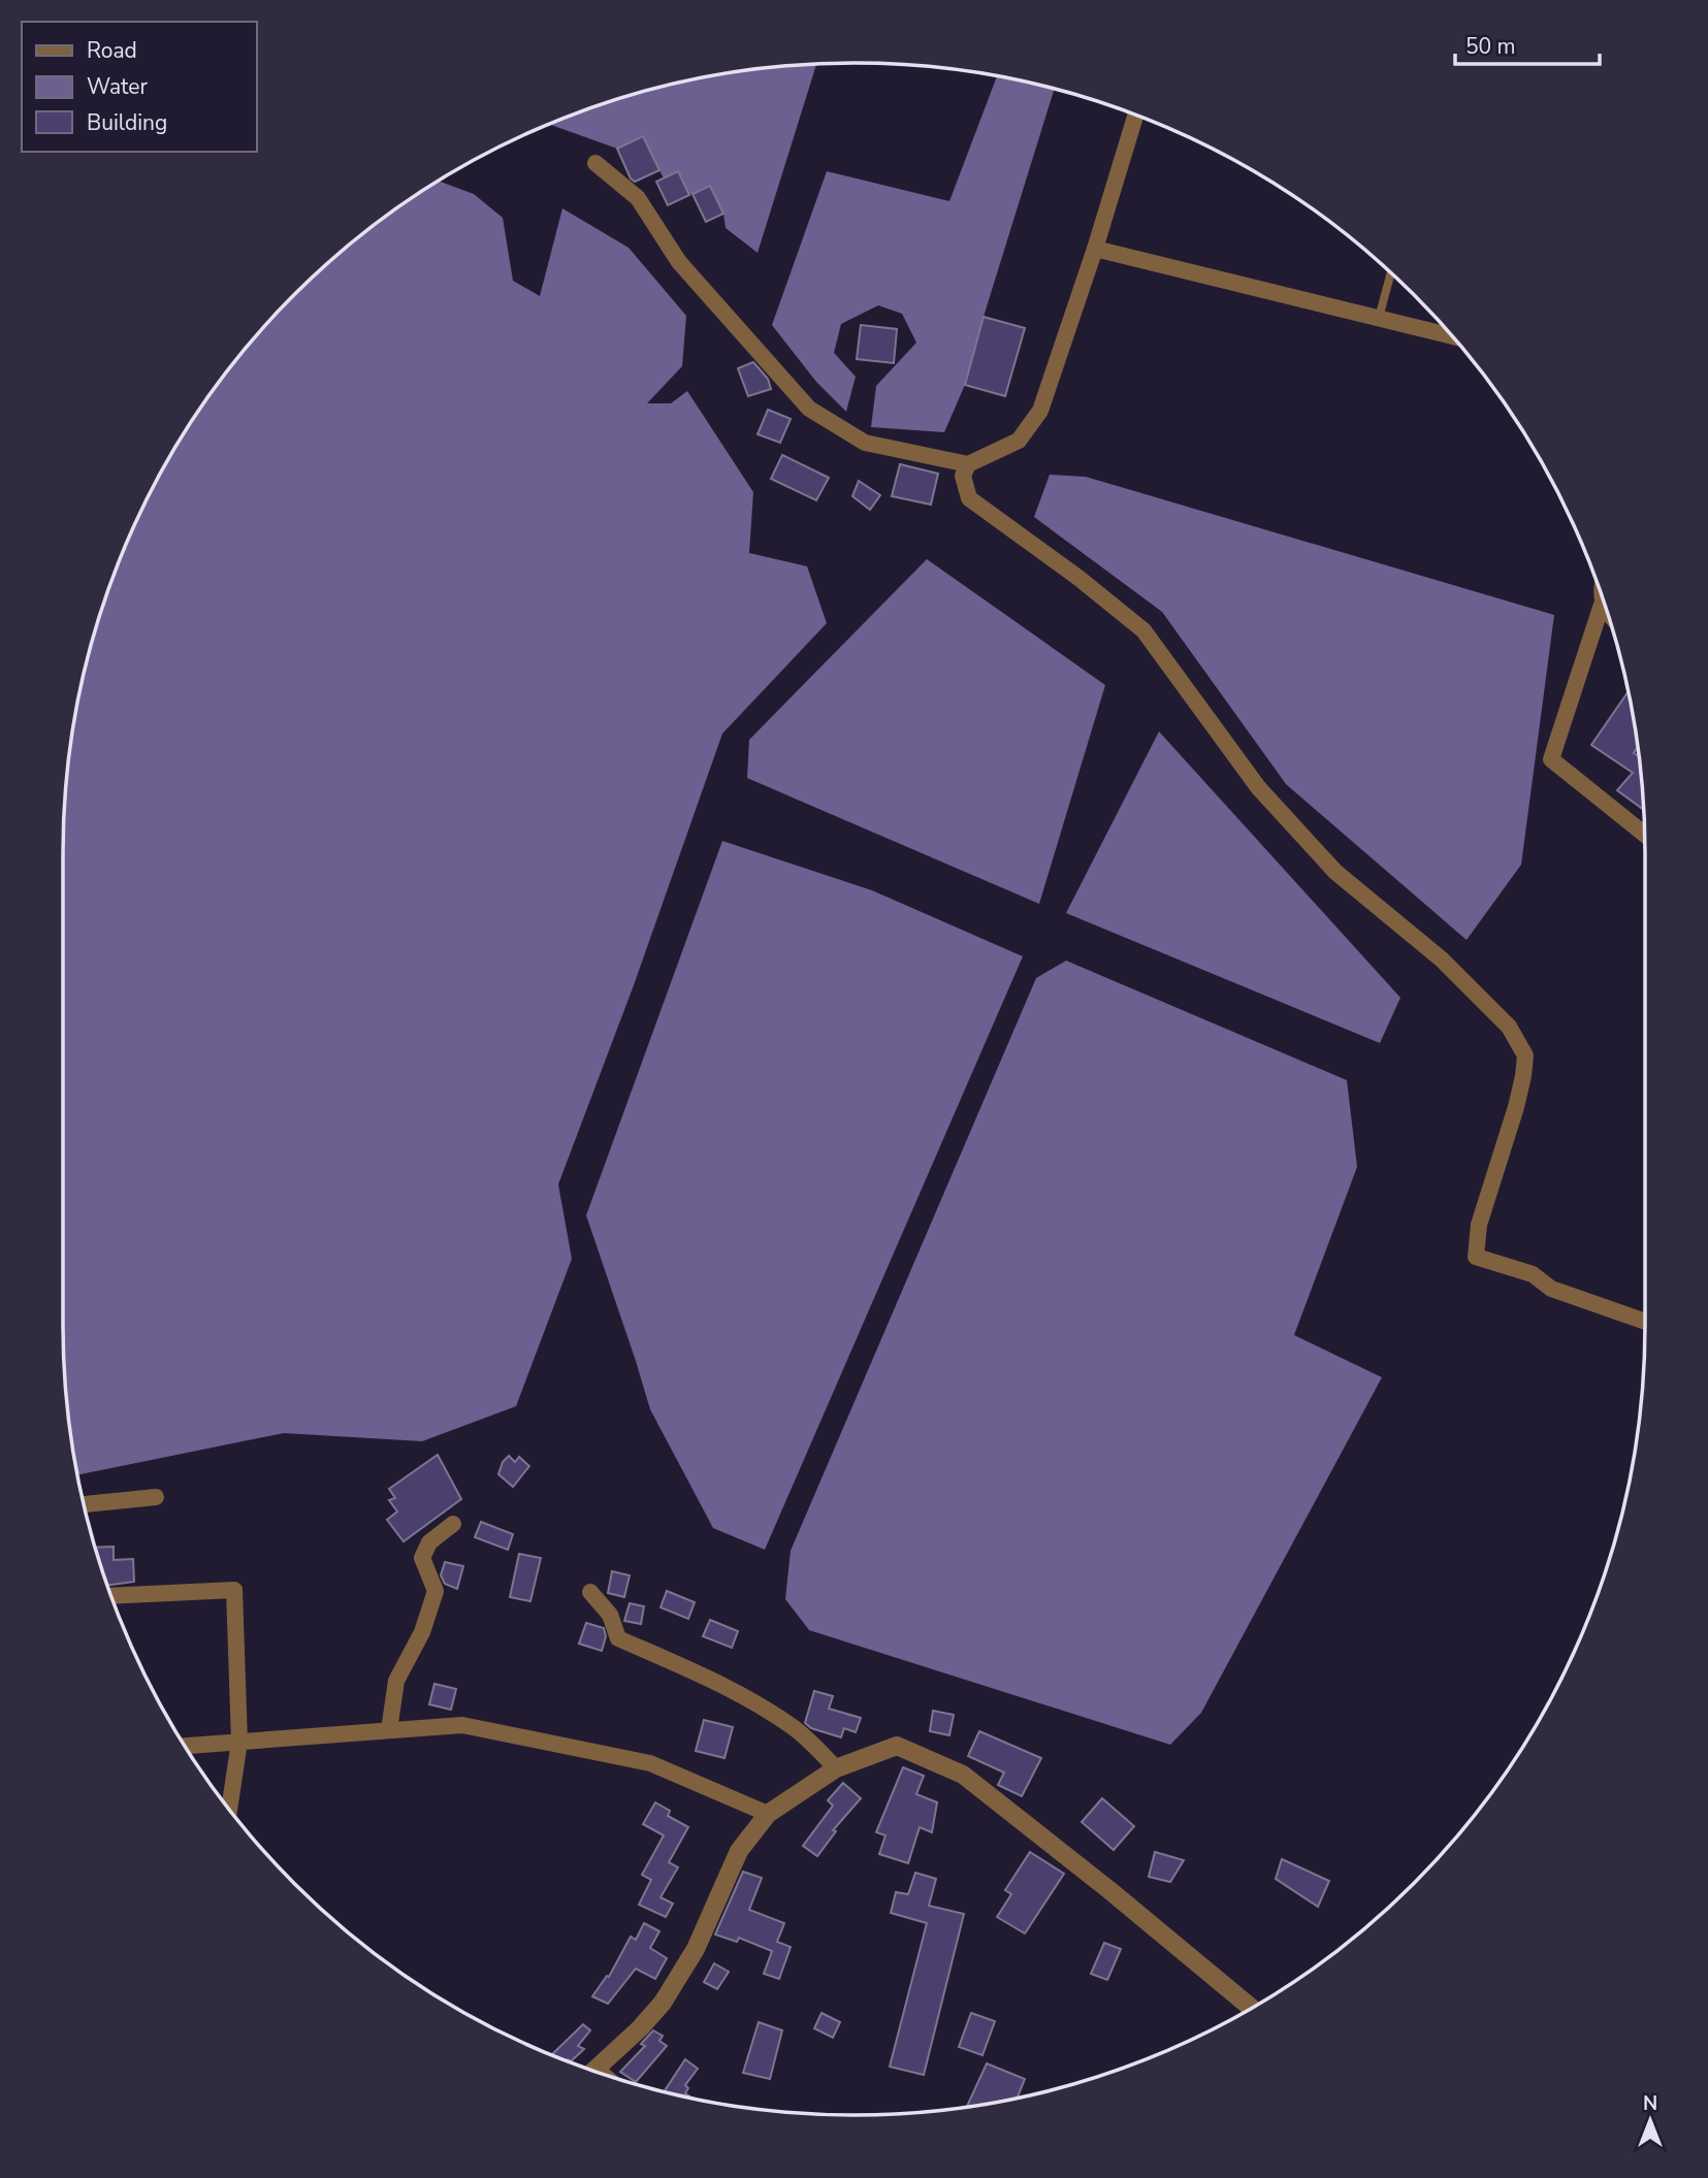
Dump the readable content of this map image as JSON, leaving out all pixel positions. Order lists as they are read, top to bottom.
{
  "legend": ["Road", "Water", "Building"],
  "scale_bar": "50 m",
  "north": "top"
}
